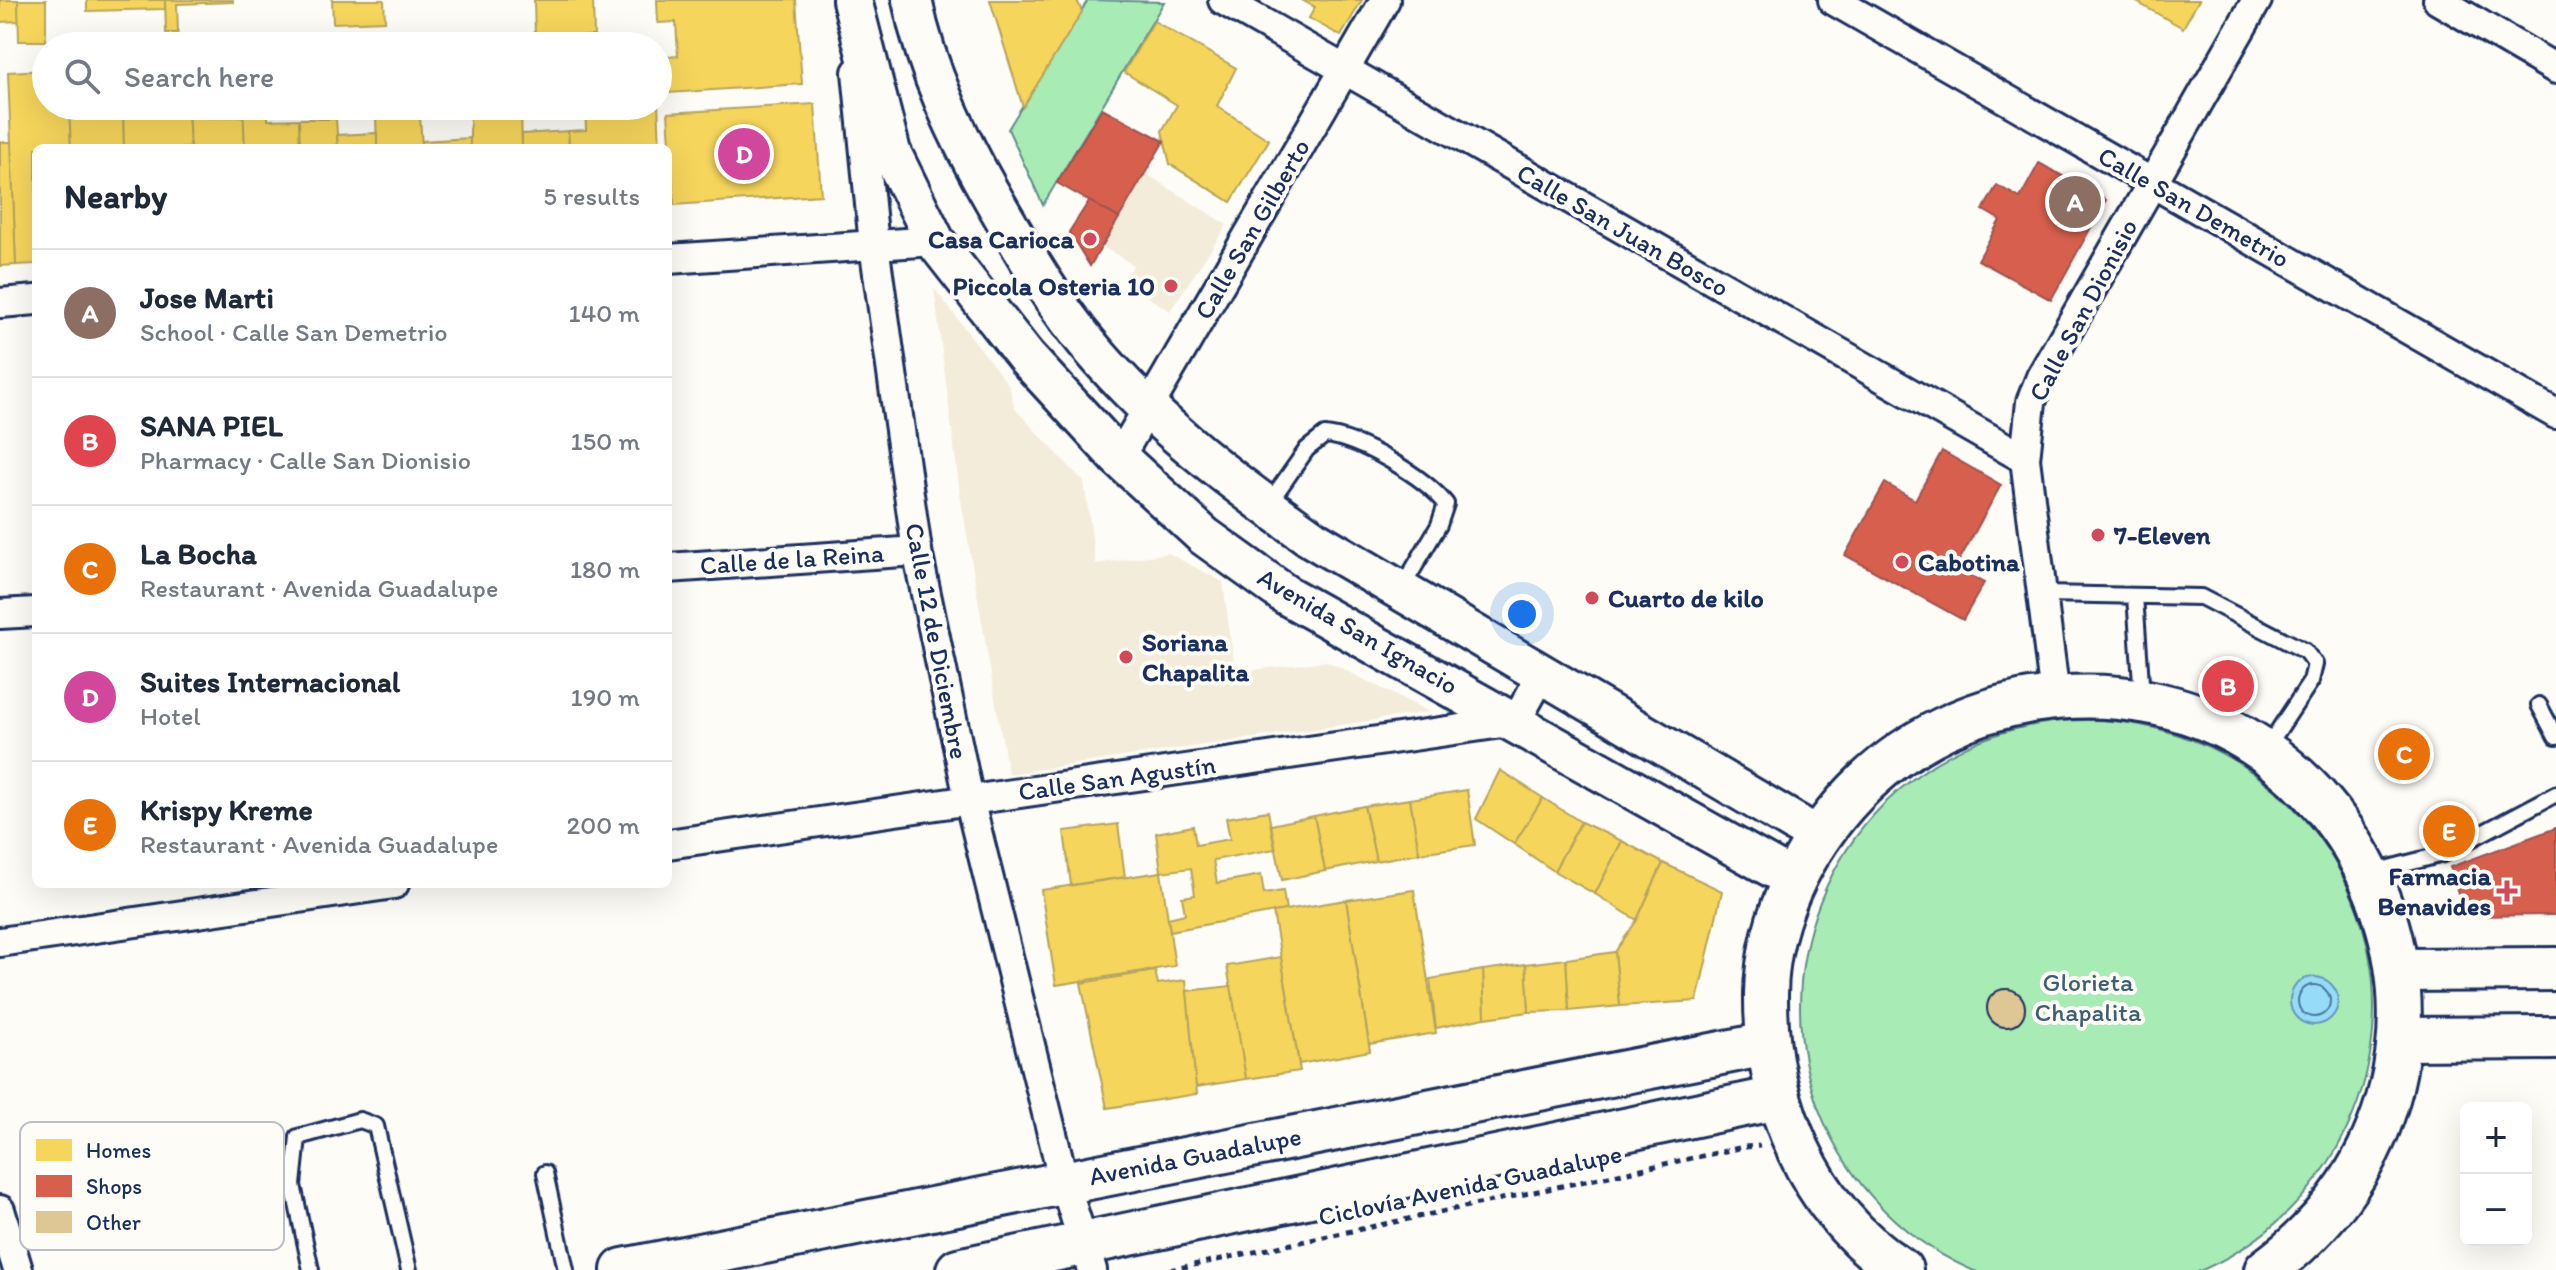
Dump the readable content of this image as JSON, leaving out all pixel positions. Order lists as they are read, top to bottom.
{
  "streets": {
    "main road": ["Avenida Guadalupe"],
    "street": [
      "Calle San Demetrio",
      "Calle San Gilberto",
      "Calle San Juan Bosco",
      "Calle San Dionisio",
      "Calle de la Reina",
      "Avenida San Ignacio",
      "Calle 12 de Diciembre",
      "Calle San Agustín"
    ],
    "path": ["Ciclovía Avenida Guadalupe"]
  },
  "crossings": [
    ["Calle San Demetrio", "Calle San Dionisio"],
    ["Calle San Gilberto", "Calle San Juan Bosco"],
    ["Calle San Gilberto", "Avenida San Ignacio"],
    ["Calle San Juan Bosco", "Calle San Dionisio"],
    ["Calle de la Reina", "Calle 12 de Diciembre"],
    ["Avenida San Ignacio", "Calle 12 de Diciembre"],
    ["Avenida San Ignacio", "Calle San Agustín"],
    ["Calle 12 de Diciembre", "Calle San Agustín"],
    ["Calle 12 de Diciembre", "Avenida Guadalupe"]
  ],
  "parks": ["Glorieta Chapalita"],
  "places": {
    "other": [
      "Casa Carioca",
      "Piccola Osteria 10",
      "7-Eleven",
      "Cabotina",
      "Cuarto de kilo",
      "Soriana Chapalita"
    ],
    "health": ["Farmacia Benavides"]
  },
  "legend": ["Homes", "Shops", "Other"],
  "page": {
    "search": "Search here",
    "pins": [
      "D",
      "A",
      "B",
      "C",
      "E"
    ],
    "heading": ["Nearby", "5 results"],
    "list": [
      {
        "mark": "A",
        "name": "Jose Marti",
        "note": "School · Calle San Demetrio",
        "value": "140 m"
      },
      {
        "mark": "B",
        "name": "SANA PIEL",
        "note": "Pharmacy · Calle San Dionisio",
        "value": "150 m"
      },
      {
        "mark": "C",
        "name": "La Bocha",
        "note": "Restaurant · Avenida Guadalupe",
        "value": "180 m"
      },
      {
        "mark": "D",
        "name": "Suites Internacional",
        "note": "Hotel",
        "value": "190 m"
      },
      {
        "mark": "E",
        "name": "Krispy Kreme",
        "note": "Restaurant · Avenida Guadalupe",
        "value": "200 m"
      }
    ],
    "map_buttons": ["+", "−"]
  }
}
